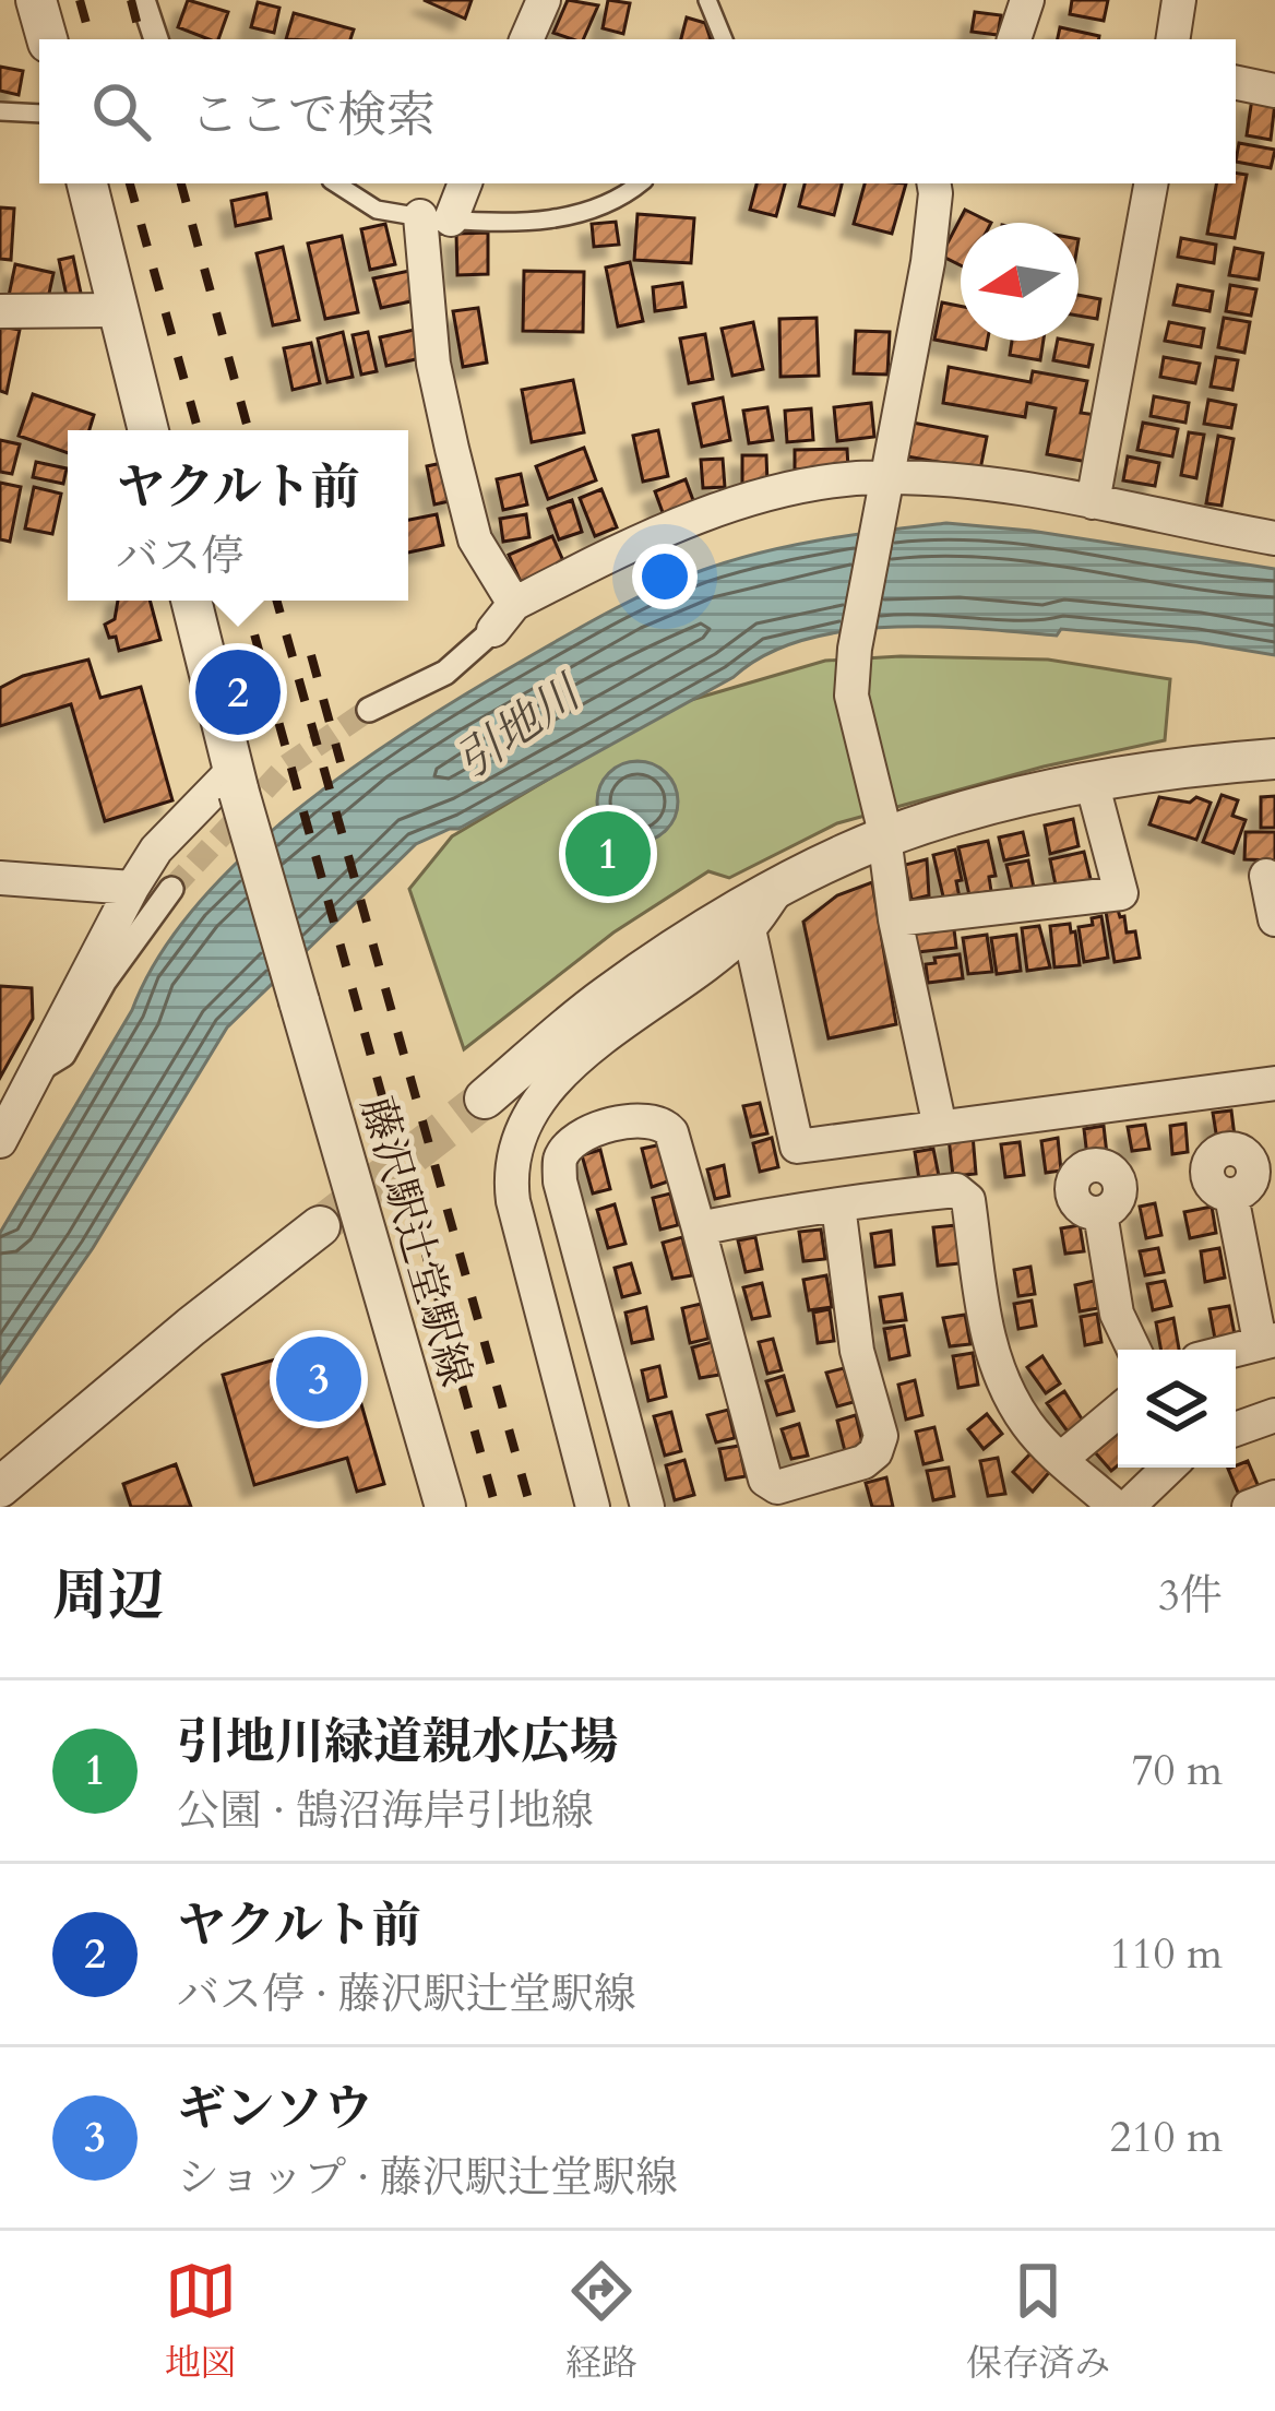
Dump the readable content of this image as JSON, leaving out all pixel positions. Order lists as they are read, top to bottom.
{
  "streets": {
    "street": ["藤沢駅辻堂駅線"]
  },
  "water": ["引地川"],
  "north": "left",
  "page": {
    "search": "ここで検索",
    "popup": ["ヤクルト前", "バス停"],
    "pins": ["2", "1", "3"],
    "heading": ["周辺", "3件"],
    "list": [
      {
        "mark": "1",
        "name": "引地川緑道親水広場",
        "note": "公園 · 鵠沼海岸引地線",
        "value": "70 m"
      },
      {
        "mark": "2",
        "name": "ヤクルト前",
        "note": "バス停 · 藤沢駅辻堂駅線",
        "value": "110 m"
      },
      {
        "mark": "3",
        "name": "ギンソウ",
        "note": "ショップ · 藤沢駅辻堂駅線",
        "value": "210 m"
      }
    ],
    "nav": ["地図", "経路", "保存済み"]
  }
}
